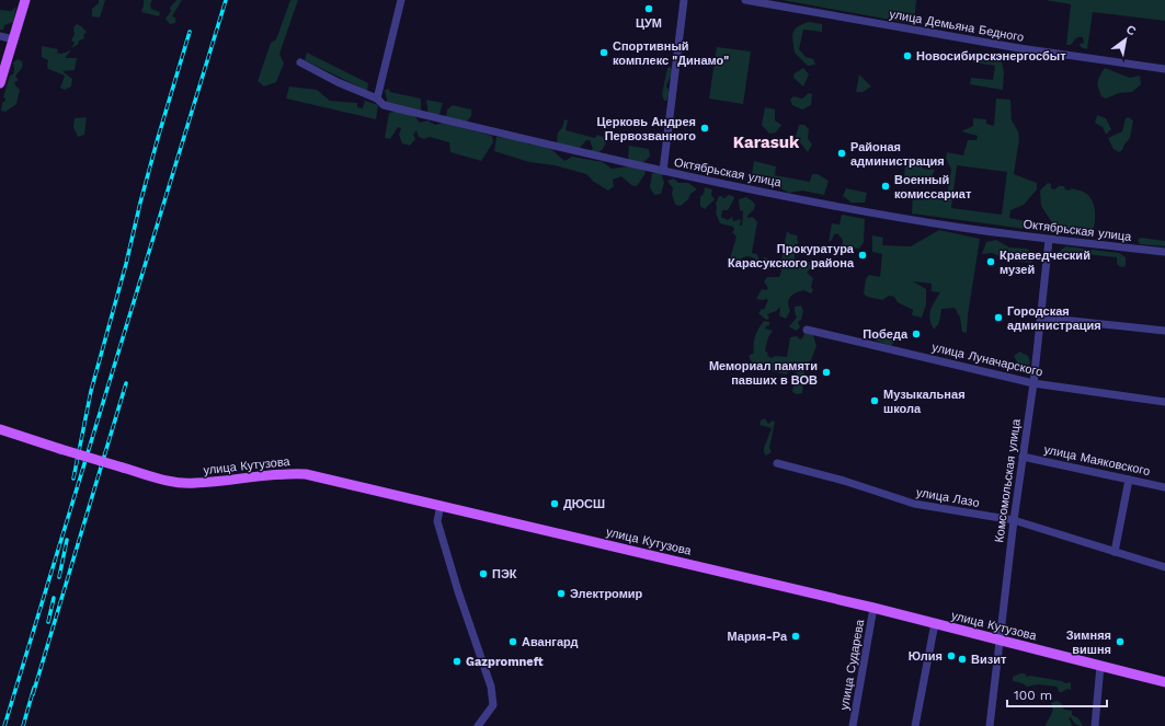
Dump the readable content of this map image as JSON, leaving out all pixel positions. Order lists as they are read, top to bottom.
{
  "streets": {
    "main road": ["улица Кутузова"],
    "street": [
      "улица Демьяна Бедного",
      "Октябрьская улица",
      "улица Луначарского",
      "улица Маяковского",
      "Комсомольская улица",
      "улица Лазо",
      "улица Сударева"
    ]
  },
  "crossings": [
    ["Октябрьская улица", "Комсомольская улица"],
    ["улица Луначарского", "Комсомольская улица"],
    ["улица Маяковского", "Комсомольская улица"],
    ["улица Кутузова", "Комсомольская улица"],
    ["улица Кутузова", "улица Сударева"],
    ["Комсомольская улица", "улица Лазо"]
  ],
  "districts": ["Karasuk"],
  "places": [
    "ЦУМ",
    "Спортивный комплекс \"Динамо\"",
    "Новосибирскэнергосбыт",
    "Церковь Андрея Первозванного",
    "Районая администрация",
    "Военный комиссариат",
    "Прокуратура Карасукского района",
    "Краеведческий музей",
    "Городская администрация",
    "Победа",
    "Мемориал памяти павших в ВОВ",
    "Музыкальная школа",
    "ДЮСШ",
    "ПЭК",
    "Электромир",
    "Мария-Ра",
    "Авангард",
    "Зимняя вишня",
    "Юлия",
    "Визит",
    "Gazpromneft"
  ],
  "scale_bar": "100 m",
  "north": "top right"
}
